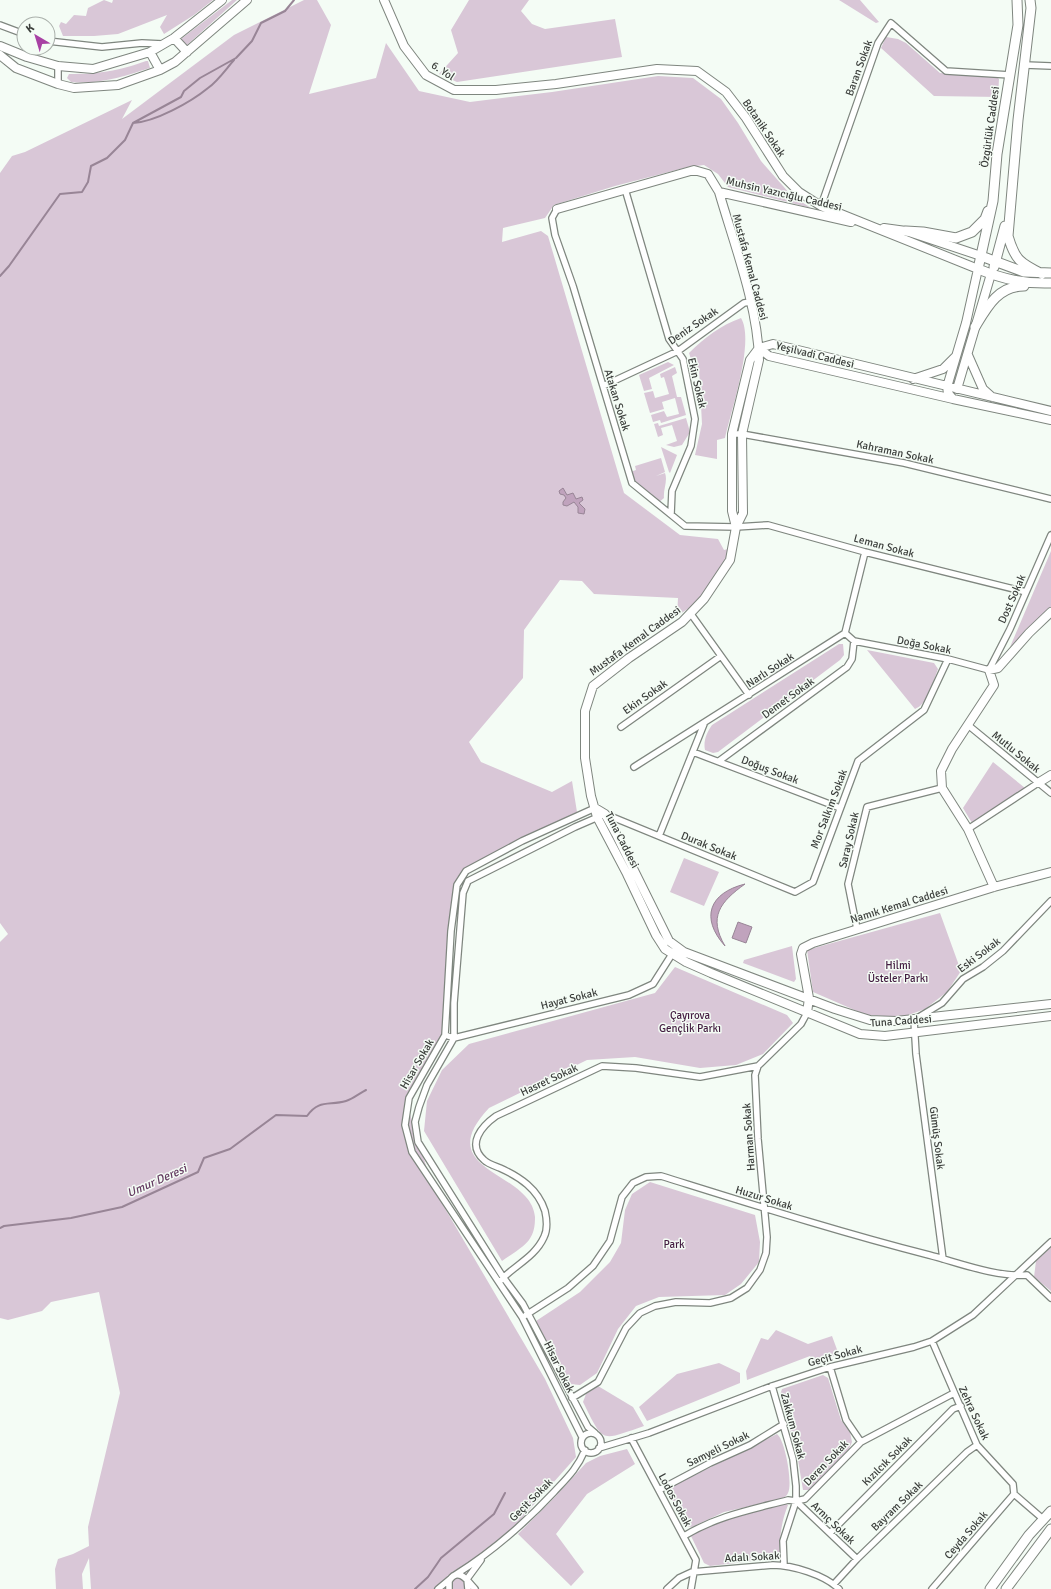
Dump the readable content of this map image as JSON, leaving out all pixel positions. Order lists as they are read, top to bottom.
{
  "streets": {
    "main road": ["Özgürlük Caddesi", "Muhsin Yazıcığlu Caddesi"],
    "street": [
      "Baran Sokak",
      "6. Yol",
      "Botanik Sokak",
      "Mustafa Kemal Caddesi",
      "Deniz Sokak",
      "Yeşilvadi Caddesi",
      "Ekin Sokak",
      "Atakan Sokak",
      "Kahraman Sokak",
      "Leman Sokak",
      "Dost Sokak",
      "Doğa Sokak",
      "Narlı Sokak",
      "Demet Sokak",
      "Mutlu Sokak",
      "Doğuş Sokak",
      "Mor Salkım Sokak",
      "Tuna Caddesi",
      "Saray Sokak",
      "Durak Sokak",
      "Namık Kemal Caddesi",
      "Eski Sokak",
      "Hayat Sokak",
      "Hisar Sokak",
      "Hasret Sokak",
      "Harman Sokak",
      "Gümüş Sokak",
      "Huzur Sokak",
      "Geçit Sokak",
      "Zehra Sokak",
      "Zakkum Sokak",
      "Samyeli Sokak",
      "Kızılcık Sokak",
      "Deren Sokak",
      "Lodos Sokak",
      "Bayram Sokak",
      "Arnıç Sokak",
      "Ceyda Sokak",
      "Adalı Sokak"
    ]
  },
  "crossings": [
    ["Baran Sokak", "Özgürlük Caddesi"],
    ["Baran Sokak", "Botanik Sokak"],
    ["6. Yol", "Botanik Sokak"],
    ["Özgürlük Caddesi", "Muhsin Yazıcığlu Caddesi"],
    ["Botanik Sokak", "Muhsin Yazıcığlu Caddesi"],
    ["Muhsin Yazıcığlu Caddesi", "Mustafa Kemal Caddesi"],
    ["Muhsin Yazıcığlu Caddesi", "Ekin Sokak"],
    ["Muhsin Yazıcığlu Caddesi", "Atakan Sokak"],
    ["Mustafa Kemal Caddesi", "Deniz Sokak"],
    ["Mustafa Kemal Caddesi", "Yeşilvadi Caddesi"],
    ["Mustafa Kemal Caddesi", "Atakan Sokak"],
    ["Mustafa Kemal Caddesi", "Kahraman Sokak"],
    ["Mustafa Kemal Caddesi", "Leman Sokak"],
    ["Mustafa Kemal Caddesi", "Tuna Caddesi"],
    ["Mustafa Kemal Caddesi", "Hisar Sokak"],
    ["Deniz Sokak", "Ekin Sokak"],
    ["Deniz Sokak", "Atakan Sokak"],
    ["Ekin Sokak", "Atakan Sokak"],
    ["Atakan Sokak", "Leman Sokak"],
    ["Leman Sokak", "Dost Sokak"],
    ["Dost Sokak", "Doğa Sokak"],
    ["Doğa Sokak", "Demet Sokak"],
    ["Doğa Sokak", "Mor Salkım Sokak"],
    ["Demet Sokak", "Doğuş Sokak"],
    ["Doğuş Sokak", "Mor Salkım Sokak"],
    ["Mor Salkım Sokak", "Durak Sokak"],
    ["Tuna Caddesi", "Durak Sokak"],
    ["Tuna Caddesi", "Namık Kemal Caddesi"],
    ["Tuna Caddesi", "Eski Sokak"],
    ["Tuna Caddesi", "Hayat Sokak"],
    ["Tuna Caddesi", "Hisar Sokak"],
    ["Tuna Caddesi", "Gümüş Sokak"],
    ["Saray Sokak", "Namık Kemal Caddesi"],
    ["Eski Sokak", "Gümüş Sokak"],
    ["Hayat Sokak", "Hisar Sokak"],
    ["Hisar Sokak", "Hasret Sokak"],
    ["Hisar Sokak", "Harman Sokak"],
    ["Hisar Sokak", "Huzur Sokak"],
    ["Hisar Sokak", "Geçit Sokak"],
    ["Hasret Sokak", "Harman Sokak"],
    ["Harman Sokak", "Huzur Sokak"],
    ["Gümüş Sokak", "Huzur Sokak"],
    ["Huzur Sokak", "Geçit Sokak"],
    ["Geçit Sokak", "Zehra Sokak"],
    ["Geçit Sokak", "Zakkum Sokak"],
    ["Geçit Sokak", "Lodos Sokak"],
    ["Zehra Sokak", "Kızılcık Sokak"],
    ["Zehra Sokak", "Deren Sokak"],
    ["Zehra Sokak", "Bayram Sokak"],
    ["Zehra Sokak", "Ceyda Sokak"],
    ["Zakkum Sokak", "Samyeli Sokak"],
    ["Zakkum Sokak", "Deren Sokak"],
    ["Zakkum Sokak", "Arnıç Sokak"],
    ["Zakkum Sokak", "Adalı Sokak"],
    ["Samyeli Sokak", "Lodos Sokak"],
    ["Kızılcık Sokak", "Arnıç Sokak"],
    ["Deren Sokak", "Lodos Sokak"],
    ["Deren Sokak", "Arnıç Sokak"],
    ["Lodos Sokak", "Adalı Sokak"],
    ["Bayram Sokak", "Arnıç Sokak"],
    ["Bayram Sokak", "Adalı Sokak"]
  ],
  "water": ["Umur Deresi"],
  "parks": ["Hilmi Üsteler Parkı", "Çayırova Gençlik Parkı", "Park"],
  "north": "top left"
}
